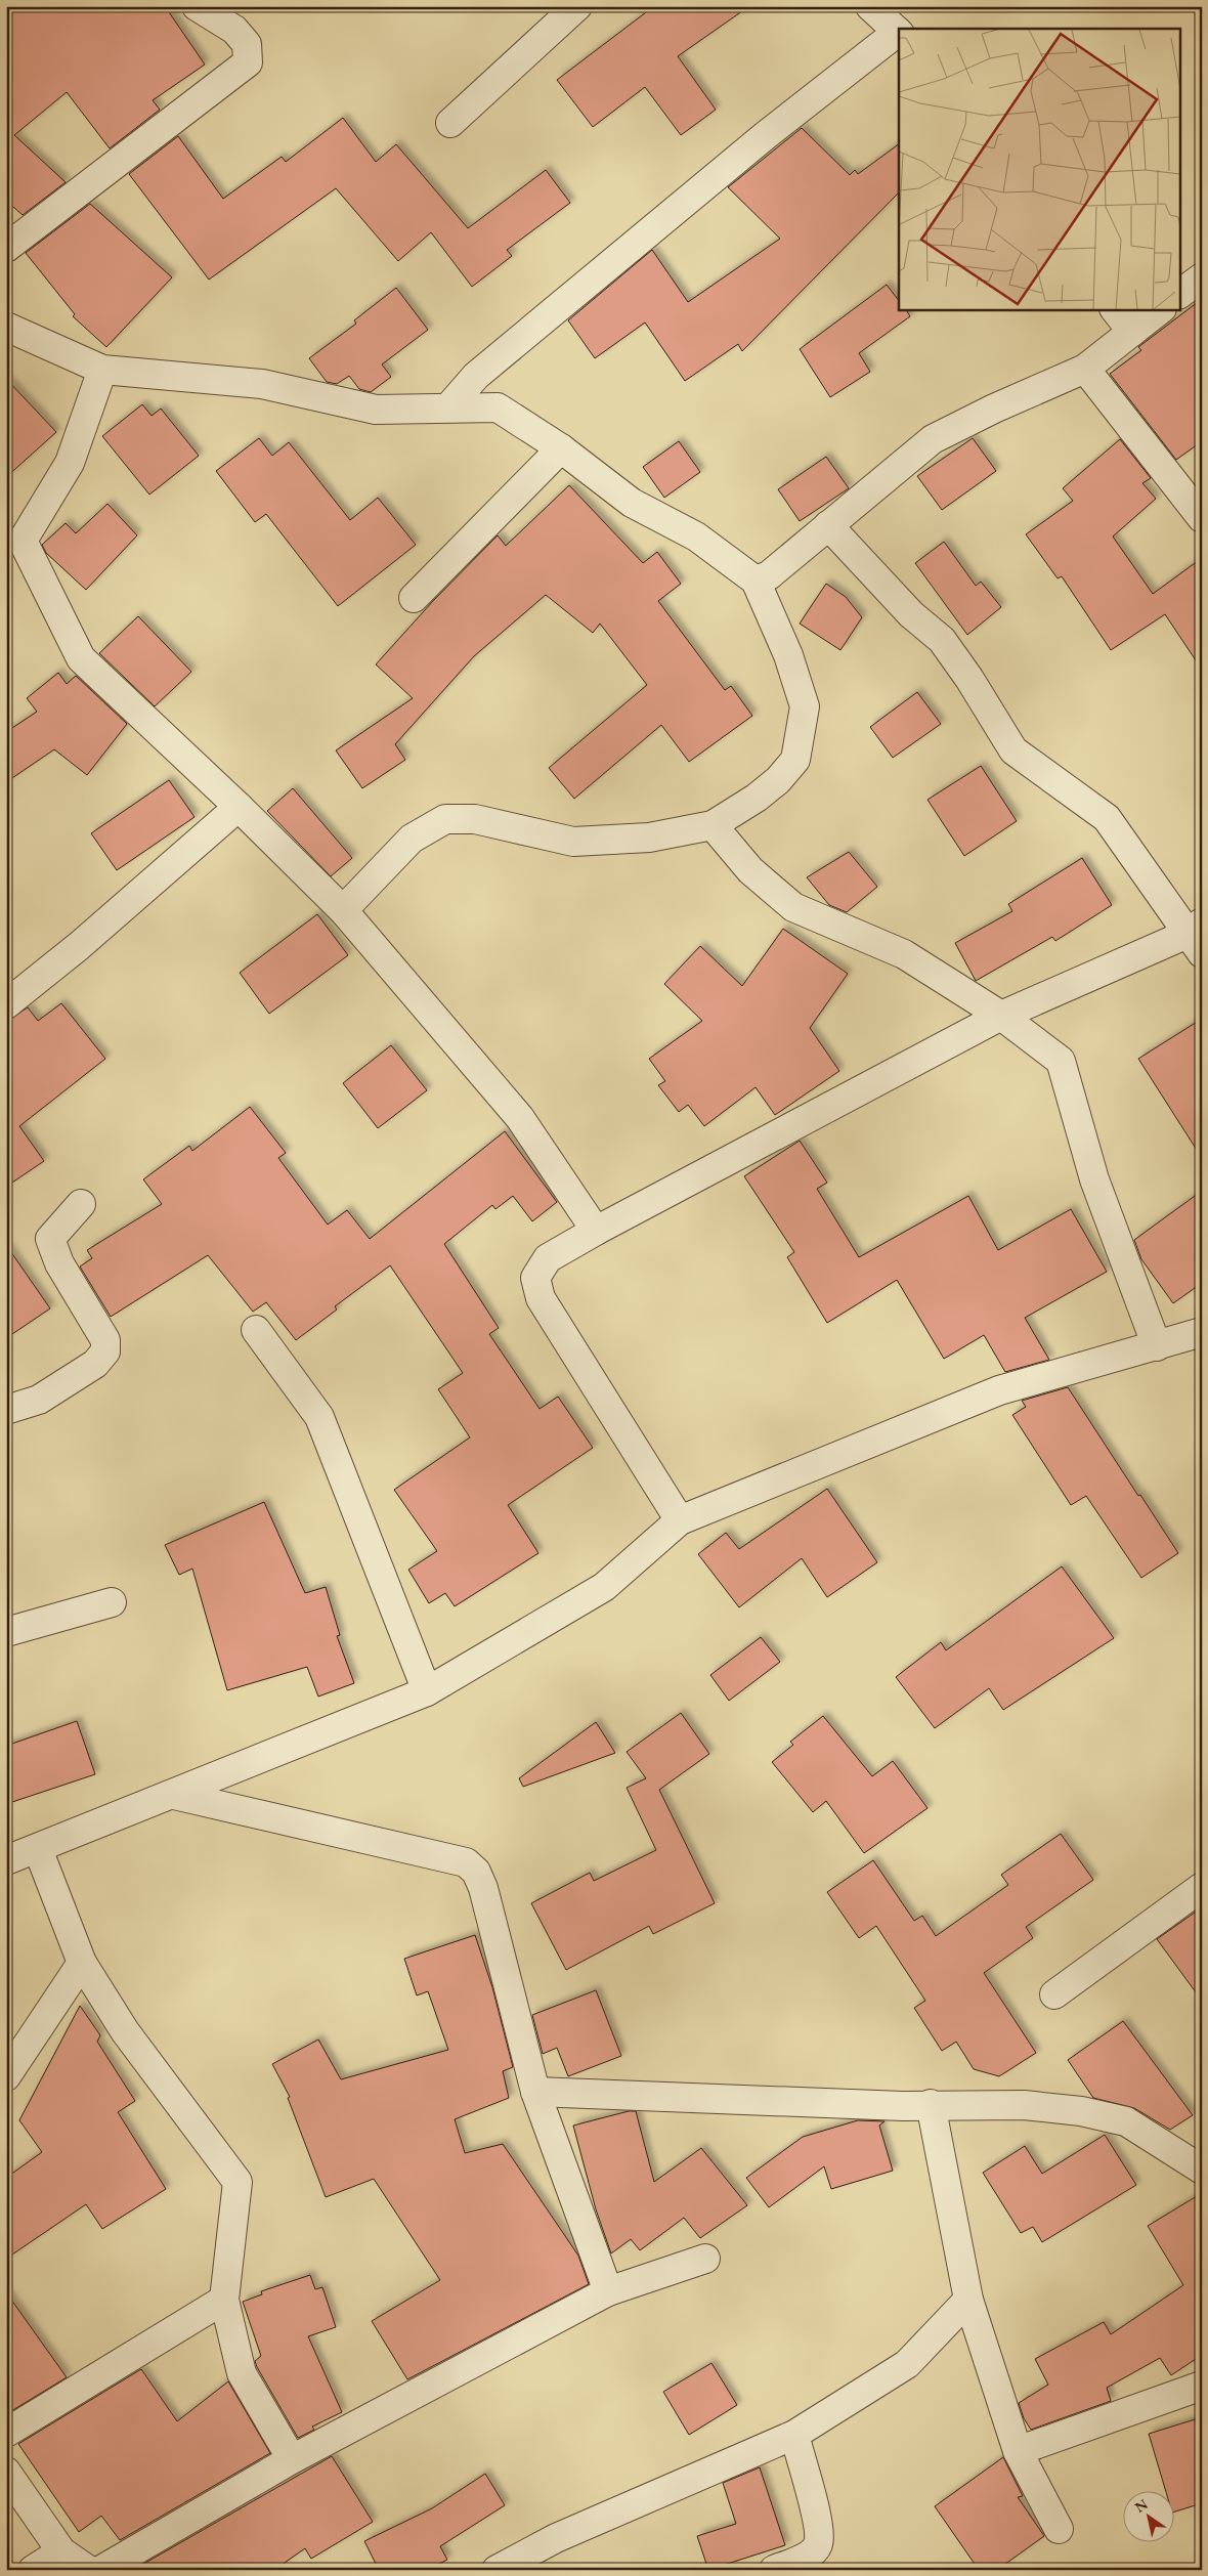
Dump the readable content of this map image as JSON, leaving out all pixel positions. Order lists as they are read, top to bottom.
{
  "north": "top left"
}
